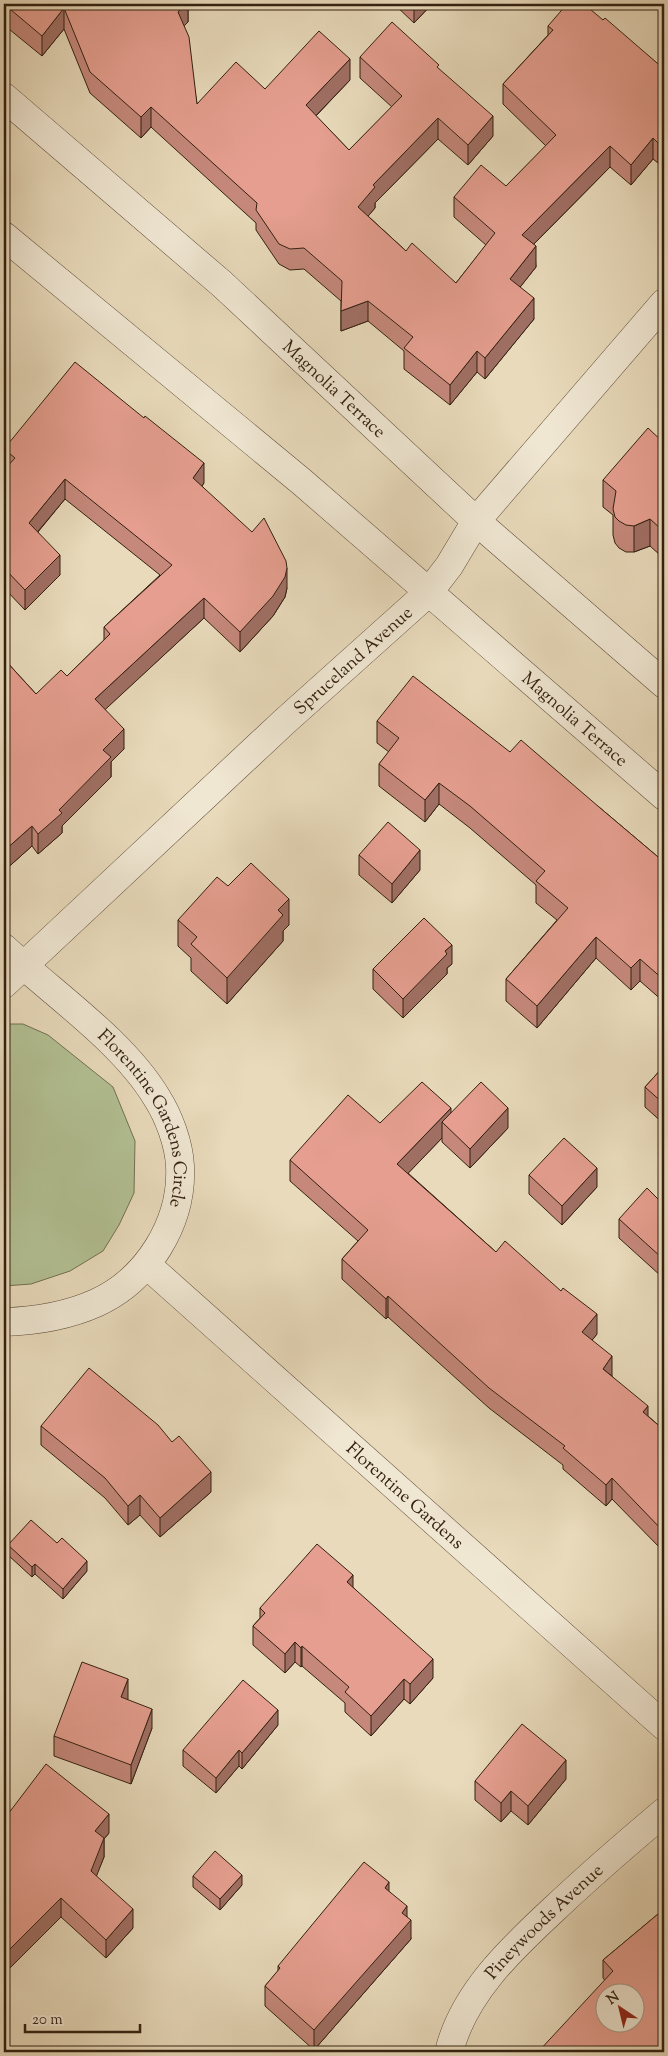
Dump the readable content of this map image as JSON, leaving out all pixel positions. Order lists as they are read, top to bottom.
{
  "streets": {
    "street": [
      "Magnolia Terrace",
      "Spruceland Avenue",
      "Florentine Gardens Circle",
      "Florentine Gardens",
      "Pineywoods Avenue"
    ]
  },
  "crossings": [
    ["Magnolia Terrace", "Spruceland Avenue"],
    ["Spruceland Avenue", "Florentine Gardens Circle"],
    ["Florentine Gardens Circle", "Florentine Gardens"]
  ],
  "scale_bar": "20 m",
  "north": "top left"
}
